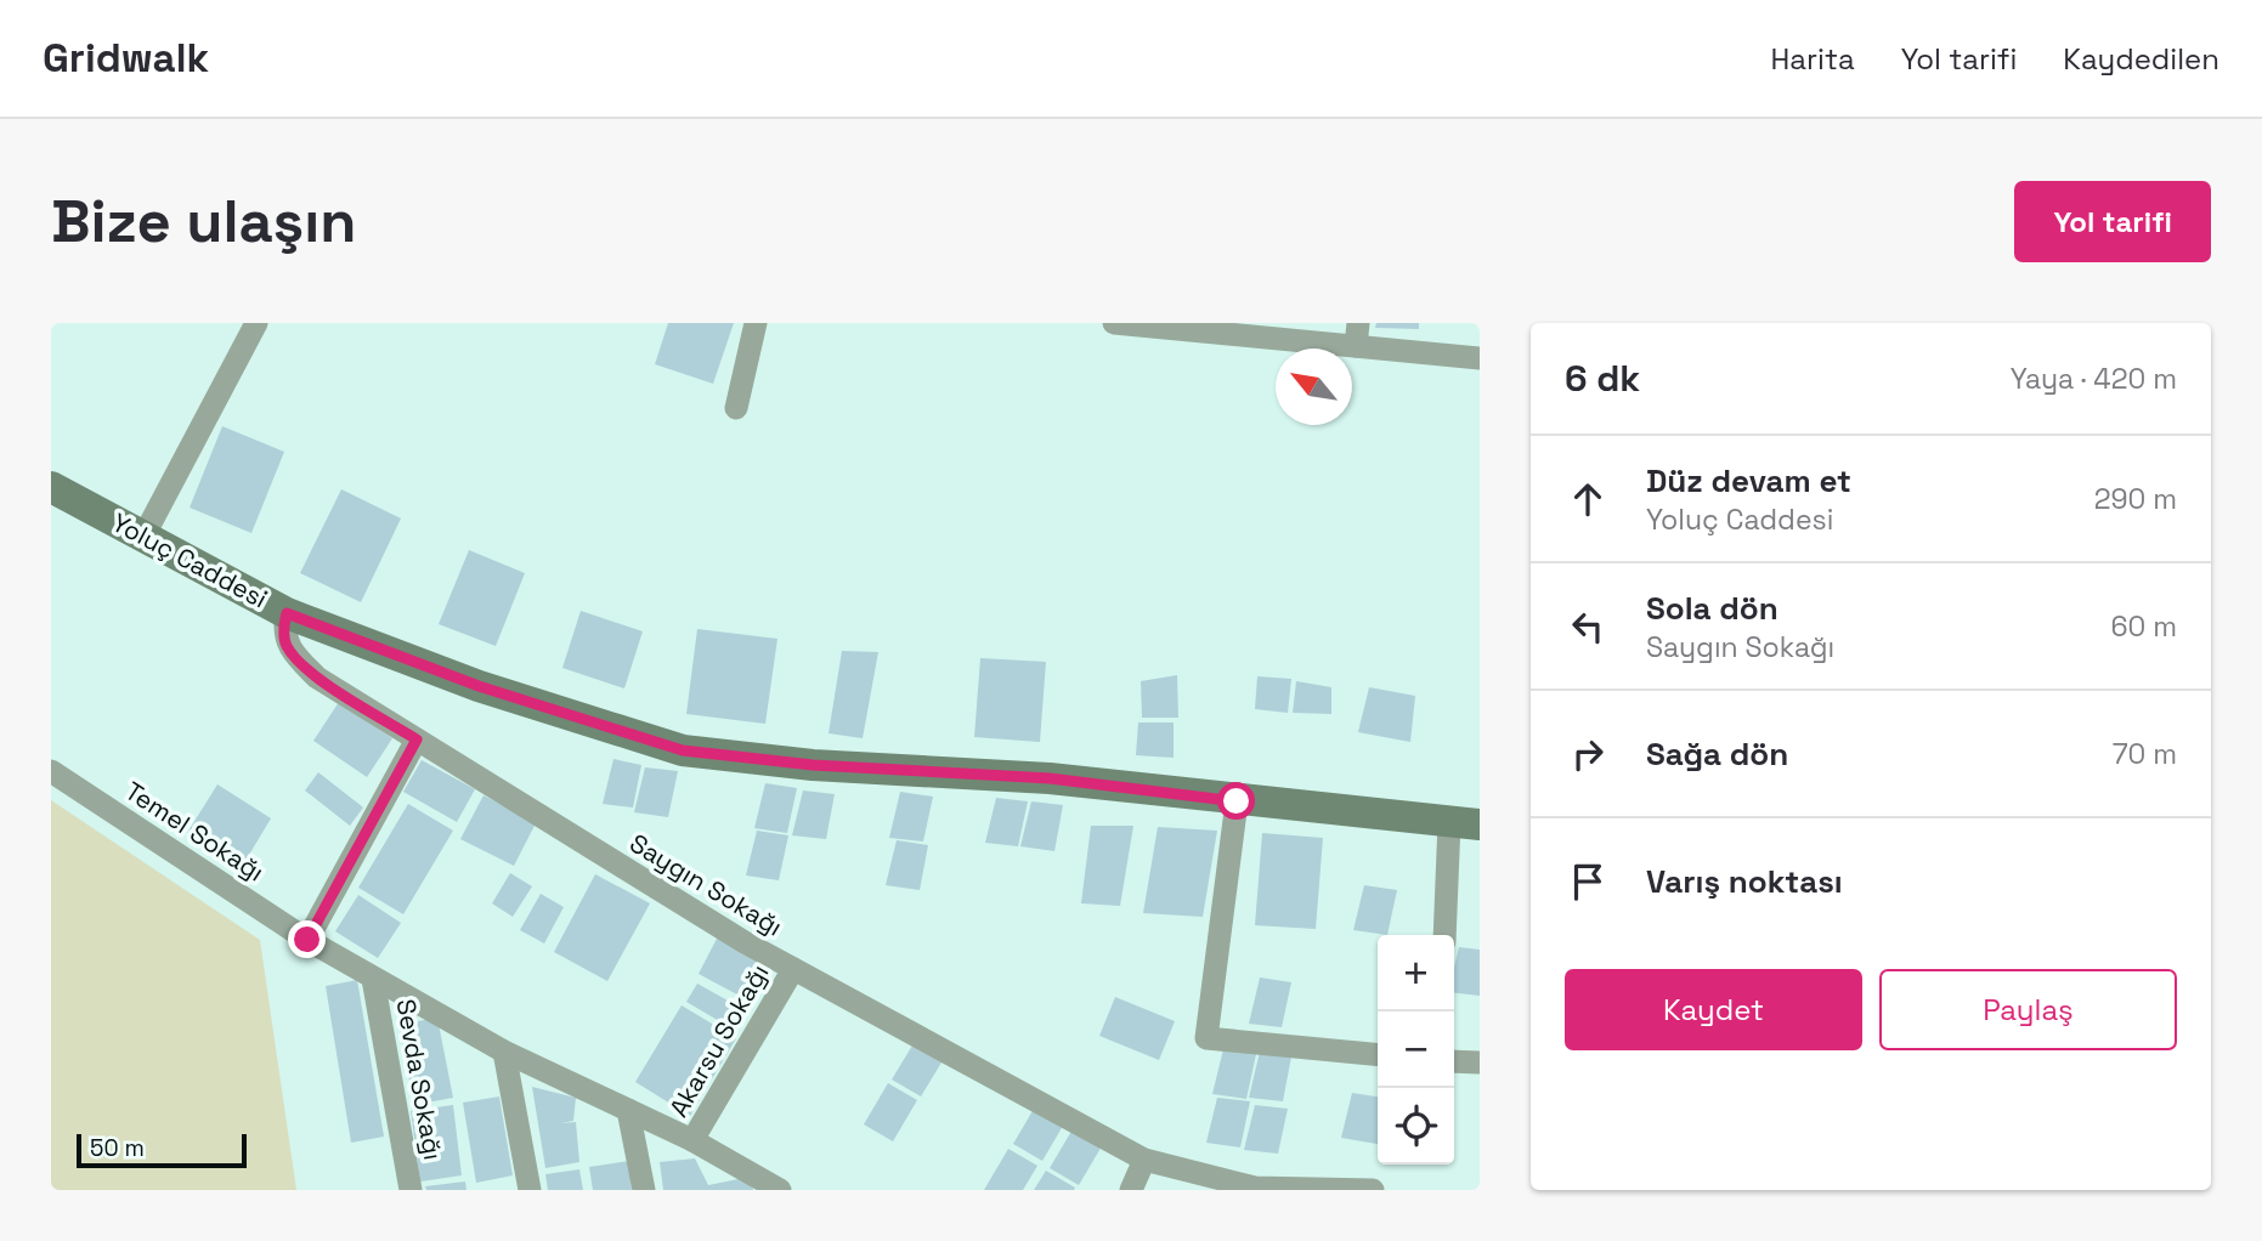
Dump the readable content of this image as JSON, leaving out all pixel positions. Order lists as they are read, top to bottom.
{
  "streets": {
    "street": [
      "Yoluç Caddesi",
      "Temel Sokağı",
      "Saygın Sokağı",
      "Akarsu Sokağı",
      "Sevda Sokağı"
    ]
  },
  "crossings": [
    ["Yoluç Caddesi", "Saygın Sokağı"],
    ["Temel Sokağı", "Akarsu Sokağı"],
    ["Temel Sokağı", "Sevda Sokağı"],
    ["Saygın Sokağı", "Akarsu Sokağı"]
  ],
  "scale_bar": "50 m",
  "north": "top left",
  "page": {
    "header": "Gridwalk",
    "nav": ["Harita", "Yol tarifi", "Kaydedilen"],
    "buttons": [
      "Yol tarifi",
      ["Kaydet", "Paylaş"]
    ],
    "title": "Bize ulaşın",
    "heading": ["6 dk", "Yaya · 420 m"],
    "list": [
      ["Düz devam et", "Yoluç Caddesi", "290 m"],
      ["Sola dön", "Saygın Sokağı", "60 m"],
      ["Sağa dön", "70 m"],
      "Varış noktası"
    ],
    "map_buttons": ["+", "−"],
    "scale": "50 m"
  }
}
